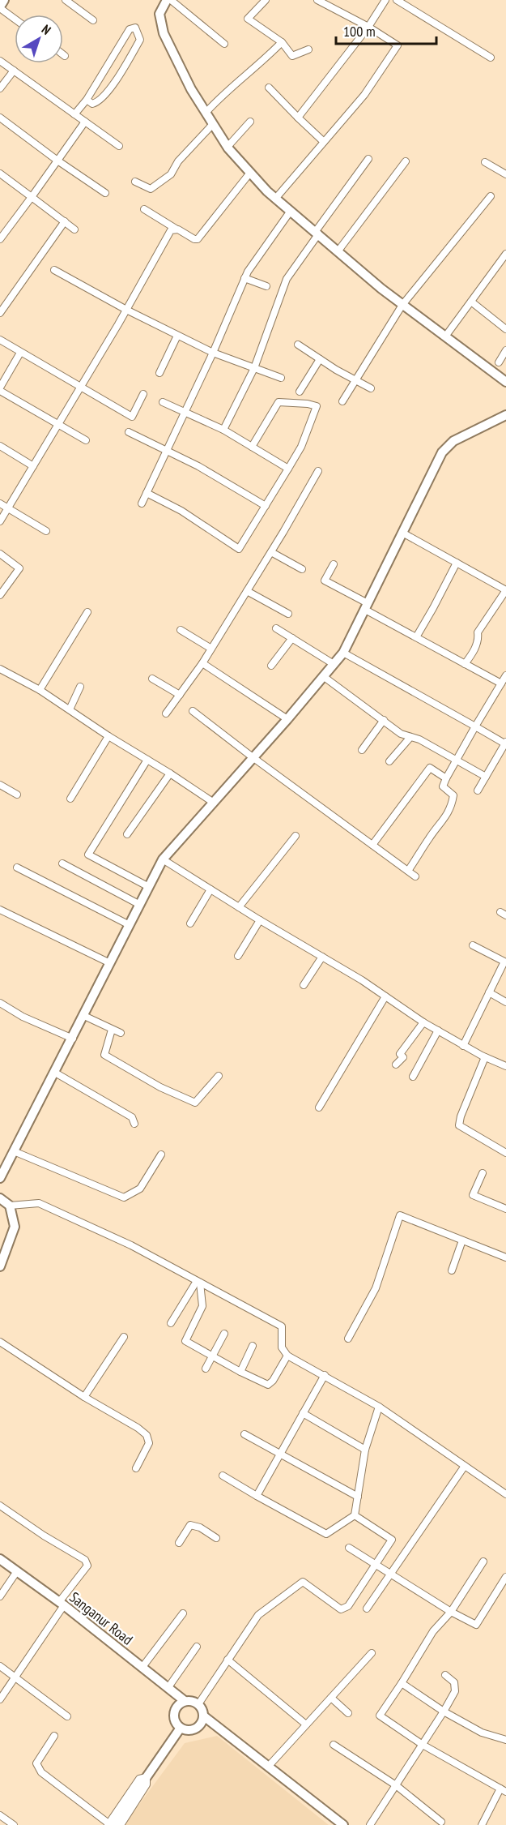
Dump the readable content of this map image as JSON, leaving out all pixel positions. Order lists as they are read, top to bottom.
{
  "streets": {
    "street": ["Sanganur Road"]
  },
  "scale_bar": "100 m",
  "north": "top right"
}
